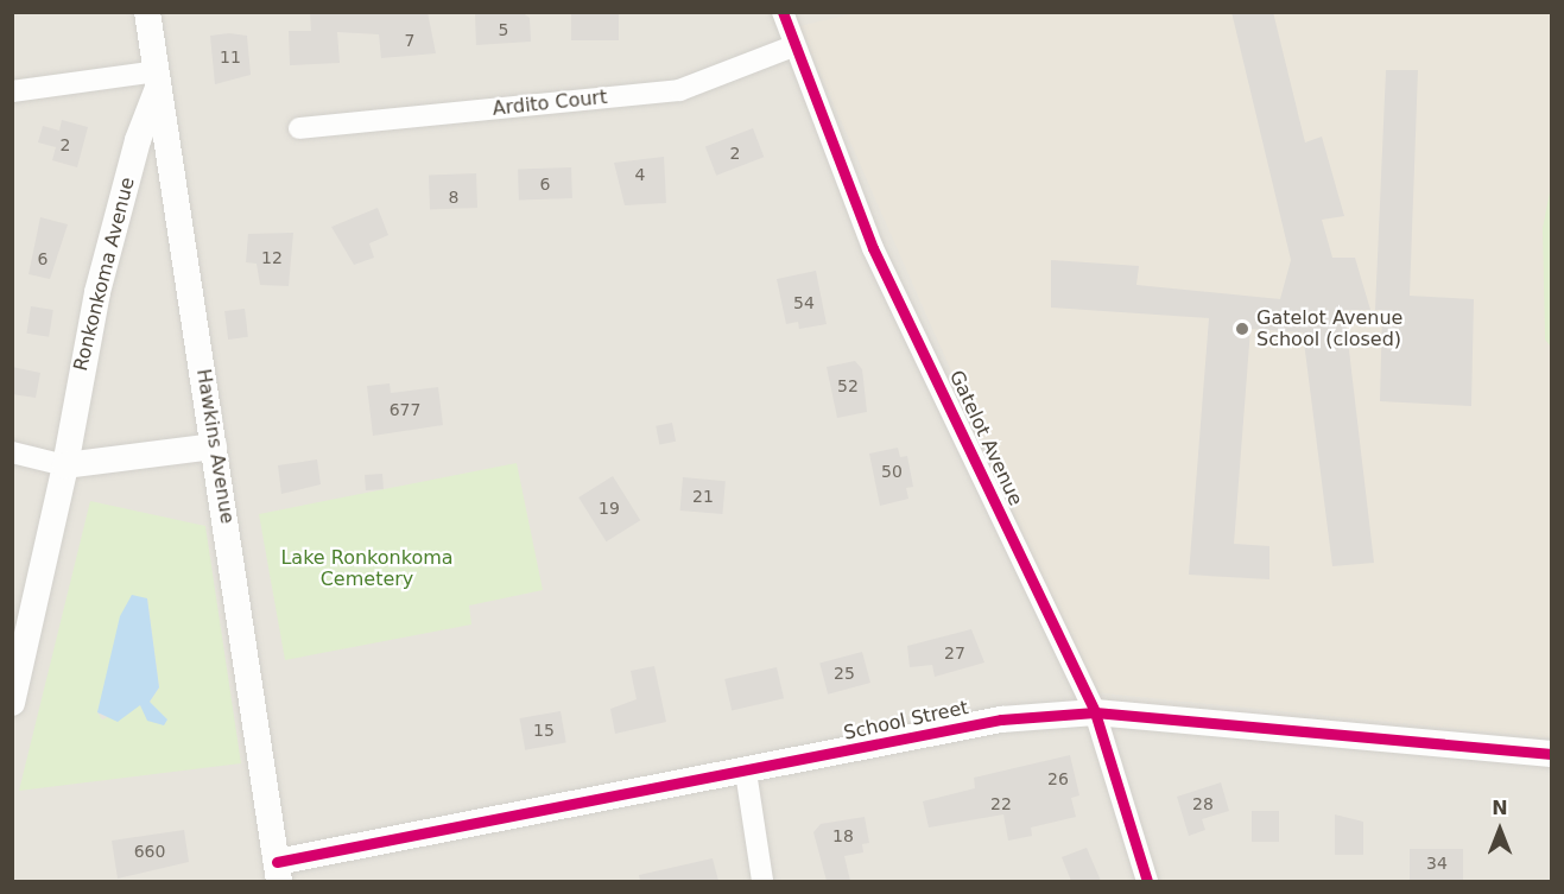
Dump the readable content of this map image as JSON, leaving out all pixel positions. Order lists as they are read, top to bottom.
{
  "streets": {
    "street": [
      "Ardito Court",
      "Ronkonkoma Avenue",
      "Gatelot Avenue",
      "Hawkins Avenue",
      "School Street"
    ]
  },
  "crossings": [
    ["Ardito Court", "Gatelot Avenue"],
    ["Ronkonkoma Avenue", "Hawkins Avenue"],
    ["Gatelot Avenue", "School Street"],
    ["Hawkins Avenue", "School Street"]
  ],
  "parks": ["Lake Ronkonkoma Cemetery"],
  "places": ["Gatelot Avenue School (closed)"],
  "house_numbers": [
    "5",
    "7",
    "11",
    "2",
    "2",
    "4",
    "6",
    "8",
    "12",
    "6",
    "54",
    "52",
    "677",
    "50",
    "21",
    "19",
    "27",
    "25",
    "15",
    "26",
    "22",
    "28",
    "18",
    "660",
    "34"
  ],
  "north": "top"
}
